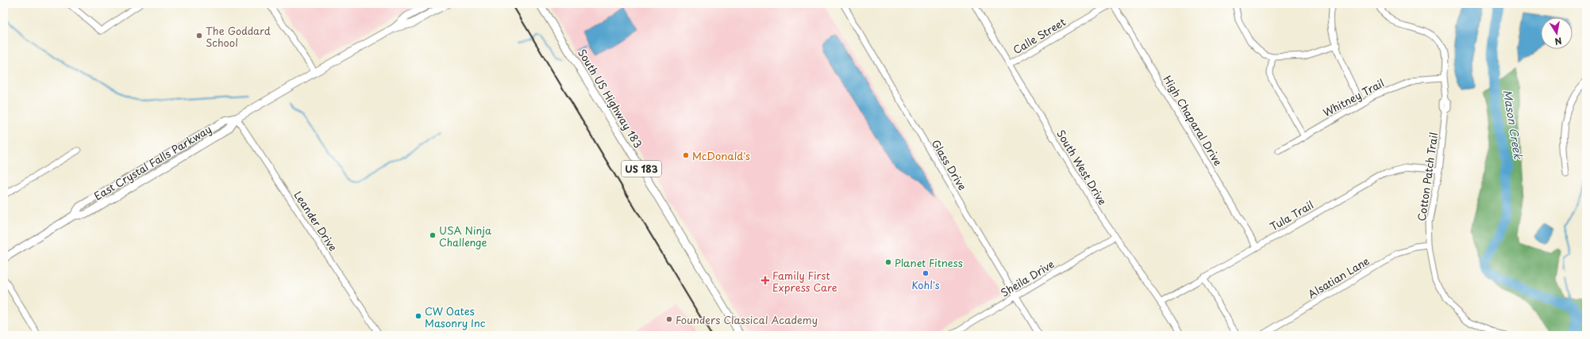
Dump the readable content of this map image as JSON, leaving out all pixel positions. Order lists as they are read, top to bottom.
{
  "streets": {
    "main road": ["South US Highway 183", "East Crystal Falls Parkway", "US 183"],
    "street": [
      "Calle Street",
      "Whitney Trail",
      "High Chaparal Drive",
      "Glass Drive",
      "South West Drive",
      "Cotton Patch Trail",
      "Tula Trail",
      "Leander Drive",
      "Alsatian Lane",
      "Sheila Drive"
    ]
  },
  "crossings": [
    ["Calle Street", "High Chaparal Drive"],
    ["Calle Street", "South West Drive"],
    ["Whitney Trail", "Cotton Patch Trail"],
    ["High Chaparal Drive", "Tula Trail"],
    ["East Crystal Falls Parkway", "Leander Drive"],
    ["Glass Drive", "Sheila Drive"],
    ["South West Drive", "Tula Trail"],
    ["South West Drive", "Sheila Drive"],
    ["Cotton Patch Trail", "Tula Trail"],
    ["Cotton Patch Trail", "Alsatian Lane"]
  ],
  "water": ["Mason Creek"],
  "places": {
    "other": [
      "The Goddard School",
      "McDonald's",
      "USA Ninja Challenge",
      "Planet Fitness",
      "Kohl's",
      "CW Oates Masonry Inc",
      "Founders Classical Academy"
    ],
    "health": ["Family First Express Care"]
  },
  "north": "bottom"
}
